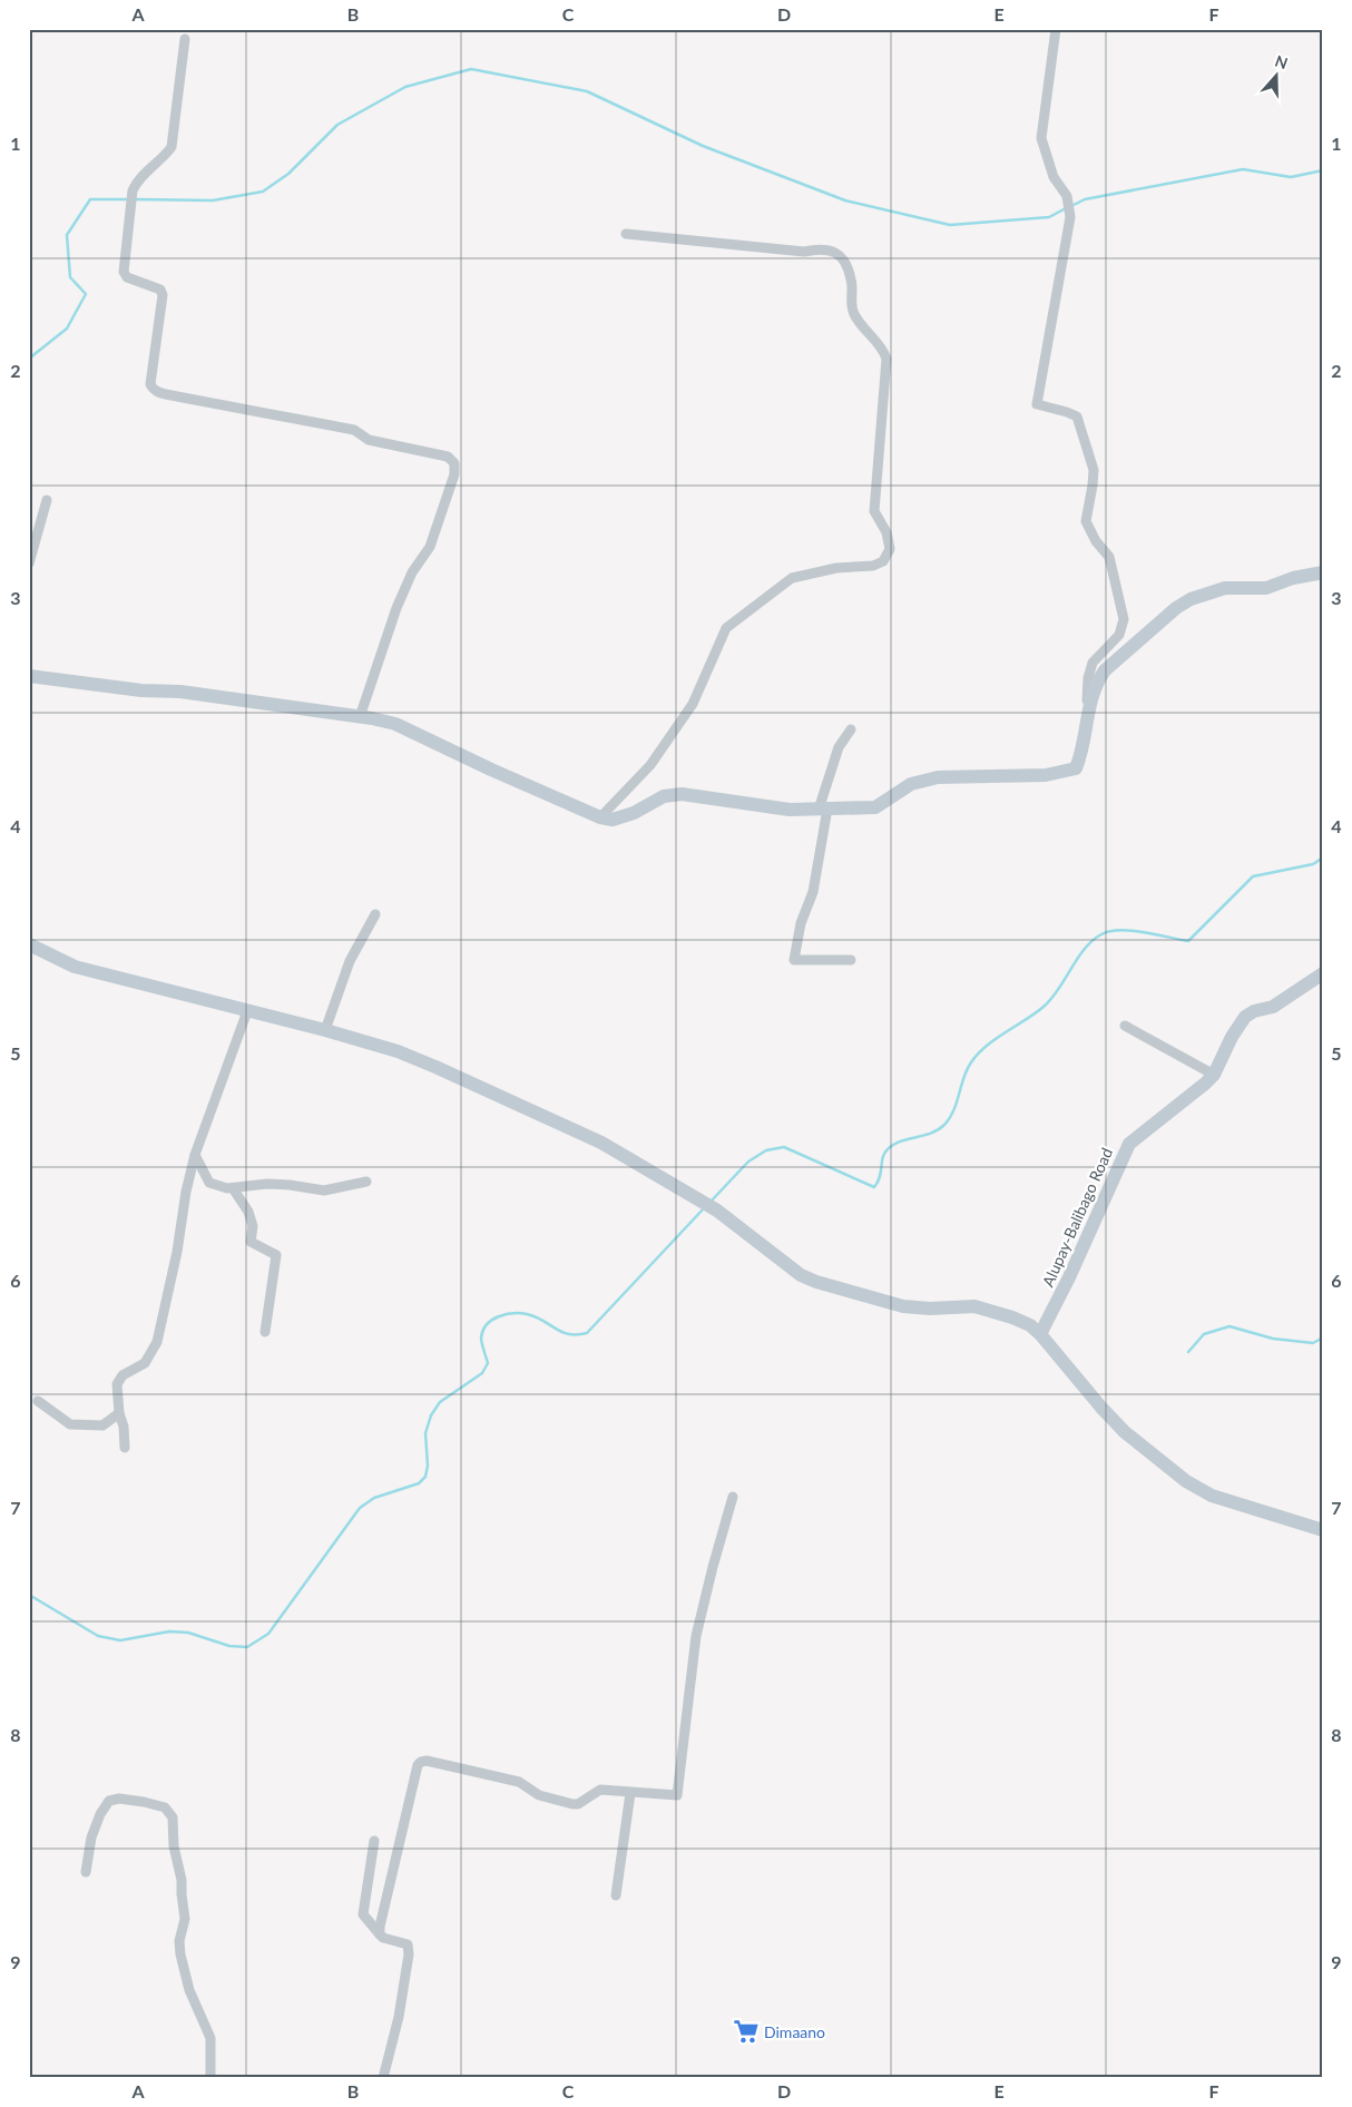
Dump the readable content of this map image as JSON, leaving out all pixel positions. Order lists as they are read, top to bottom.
{
  "streets": {
    "street": ["Alupay-Balibago Road"]
  },
  "places": {
    "supermarket": ["Dimaano"]
  },
  "north": "top",
  "grid": {
    "columns": [
      "A",
      "B",
      "C",
      "D",
      "E",
      "F"
    ],
    "rows": [
      "1",
      "2",
      "3",
      "4",
      "5",
      "6",
      "7",
      "8",
      "9"
    ]
  }
}
